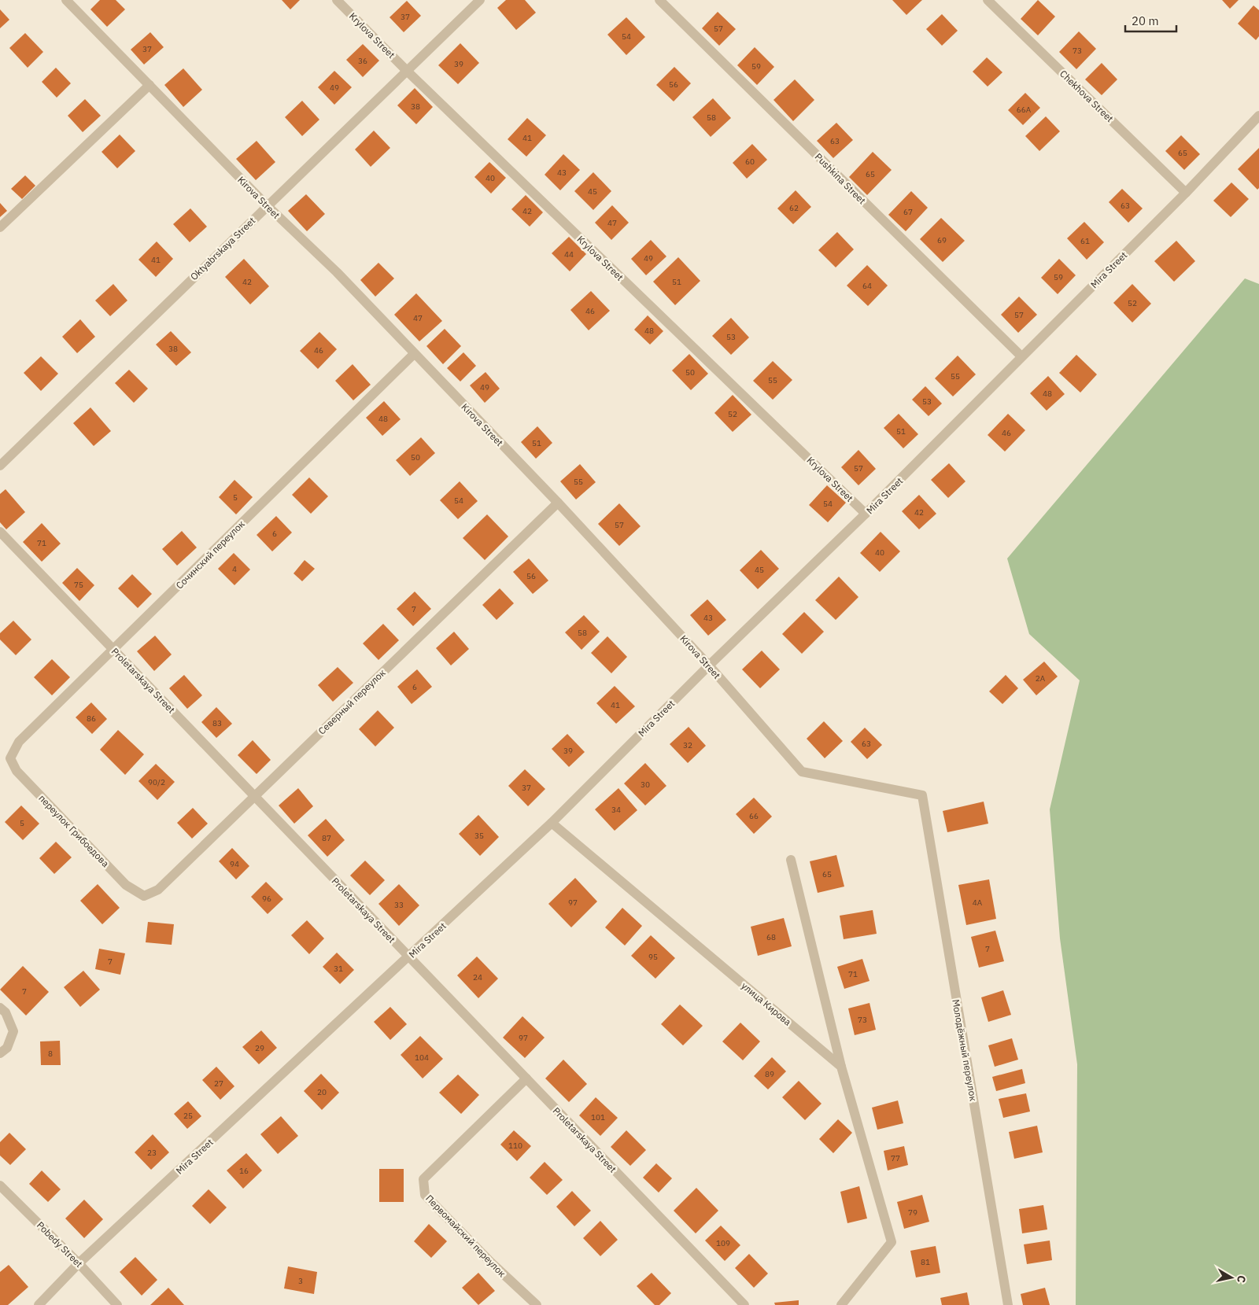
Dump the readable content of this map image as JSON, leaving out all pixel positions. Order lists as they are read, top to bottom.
{
  "streets": {
    "street": [
      "Krylova Street",
      "Chekhova Street",
      "Pushkina Street",
      "Kirova Street",
      "Oktyabrskaya Street",
      "Mira Street",
      "Сочинский переулок",
      "Proletarskaya Street",
      "Северный переулок",
      "переулок Грибоедова",
      "улица Кирова",
      "Молодёжный переулок",
      "Первомайский переулок",
      "Pobedy Street"
    ]
  },
  "crossings": [
    ["Krylova Street", "Oktyabrskaya Street"],
    ["Krylova Street", "Mira Street"],
    ["Chekhova Street", "Mira Street"],
    ["Pushkina Street", "Mira Street"],
    ["Kirova Street", "Oktyabrskaya Street"],
    ["Kirova Street", "Mira Street"],
    ["Kirova Street", "Сочинский переулок"],
    ["Kirova Street", "Северный переулок"],
    ["Kirova Street", "Молодёжный переулок"],
    ["Mira Street", "Proletarskaya Street"],
    ["Mira Street", "улица Кирова"],
    ["Mira Street", "Pobedy Street"],
    ["Сочинский переулок", "Proletarskaya Street"],
    ["Сочинский переулок", "переулок Грибоедова"],
    ["Proletarskaya Street", "Северный переулок"],
    ["Proletarskaya Street", "Первомайский переулок"],
    ["Северный переулок", "переулок Грибоедова"]
  ],
  "house_numbers": [
    "37",
    "57",
    "54",
    "37",
    "73",
    "36",
    "39",
    "59",
    "56",
    "49",
    "38",
    "66А",
    "58",
    "41",
    "63",
    "65",
    "60",
    "43",
    "65",
    "40",
    "45",
    "63",
    "62",
    "42",
    "67",
    "47",
    "69",
    "61",
    "44",
    "49",
    "41",
    "59",
    "42",
    "51",
    "64",
    "52",
    "46",
    "57",
    "47",
    "48",
    "53",
    "38",
    "46",
    "50",
    "55",
    "55",
    "49",
    "48",
    "53",
    "52",
    "48",
    "51",
    "46",
    "51",
    "50",
    "57",
    "55",
    "5",
    "54",
    "54",
    "42",
    "57",
    "6",
    "71",
    "40",
    "4",
    "45",
    "56",
    "75",
    "7",
    "43",
    "58",
    "2А",
    "6",
    "41",
    "86",
    "83",
    "63",
    "32",
    "39",
    "90/2",
    "30",
    "37",
    "34",
    "66",
    "5",
    "35",
    "87",
    "94",
    "65",
    "96",
    "97",
    "4А",
    "33",
    "68",
    "7",
    "95",
    "7",
    "31",
    "71",
    "24",
    "7",
    "73",
    "97",
    "29",
    "8",
    "104",
    "89",
    "27",
    "20",
    "25",
    "101",
    "110",
    "23",
    "77",
    "16",
    "79",
    "109",
    "81",
    "3"
  ],
  "scale_bar": "20 m",
  "north": "right"
}
